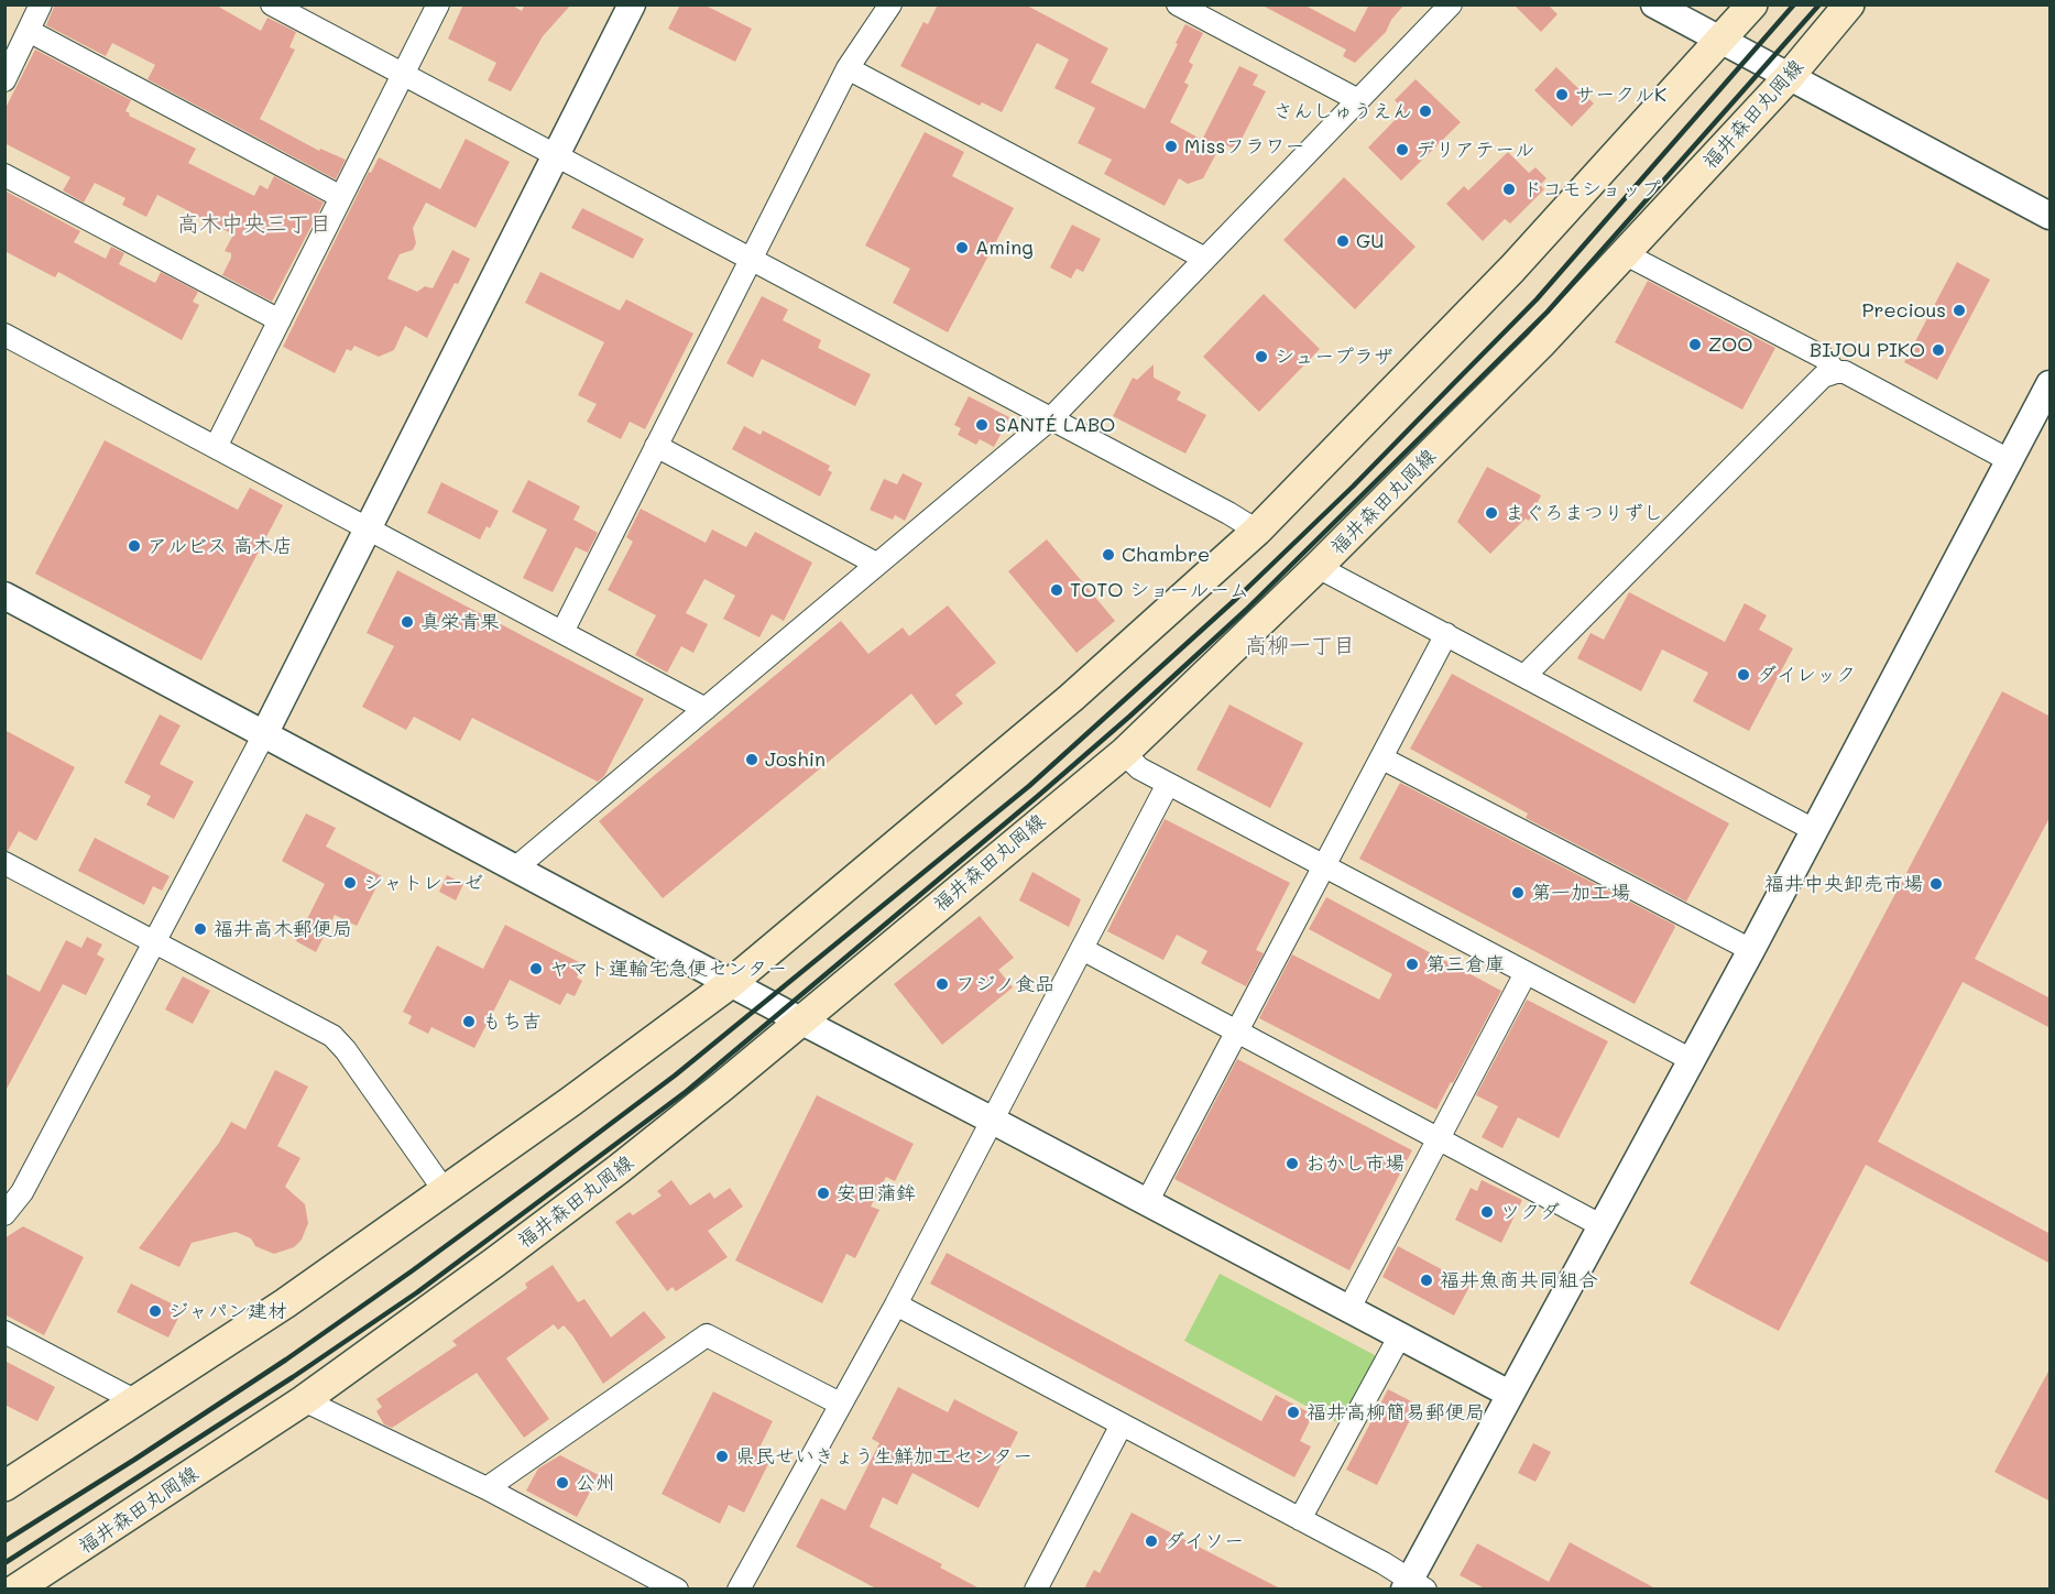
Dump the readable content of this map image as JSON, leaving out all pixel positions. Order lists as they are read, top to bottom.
{
  "streets": {
    "main road": ["福井森田丸岡線"]
  },
  "districts": ["高木中央三丁目", "高柳一丁目"],
  "places": [
    "サークルK",
    "さんしゅうえん",
    "Missフラワー",
    "デリアテール",
    "ドコモショップ",
    "GU",
    "Aming",
    "Precious",
    "ZOO",
    "BIJOU PIKO",
    "シュープラザ",
    "SANTÉ LABO",
    "まぐろまつりずし",
    "アルビス 高木店",
    "Chambre",
    "TOTO ショールーム",
    "真栄青果",
    "ダイレック",
    "Joshin",
    "シャトレーゼ",
    "福井中央卸売市場",
    "第一加工場",
    "福井高木郵便局",
    "第三倉庫",
    "ヤマト運輸宅急便センター",
    "フジノ食品",
    "もち吉",
    "おかし市場",
    "安田蒲鉾",
    "ツクダ",
    "福井魚商共同組合",
    "ジャパン建材",
    "福井高柳簡易郵便局",
    "県民せいきょう生鮮加工センター",
    "公州",
    "ダイソー"
  ]
}
